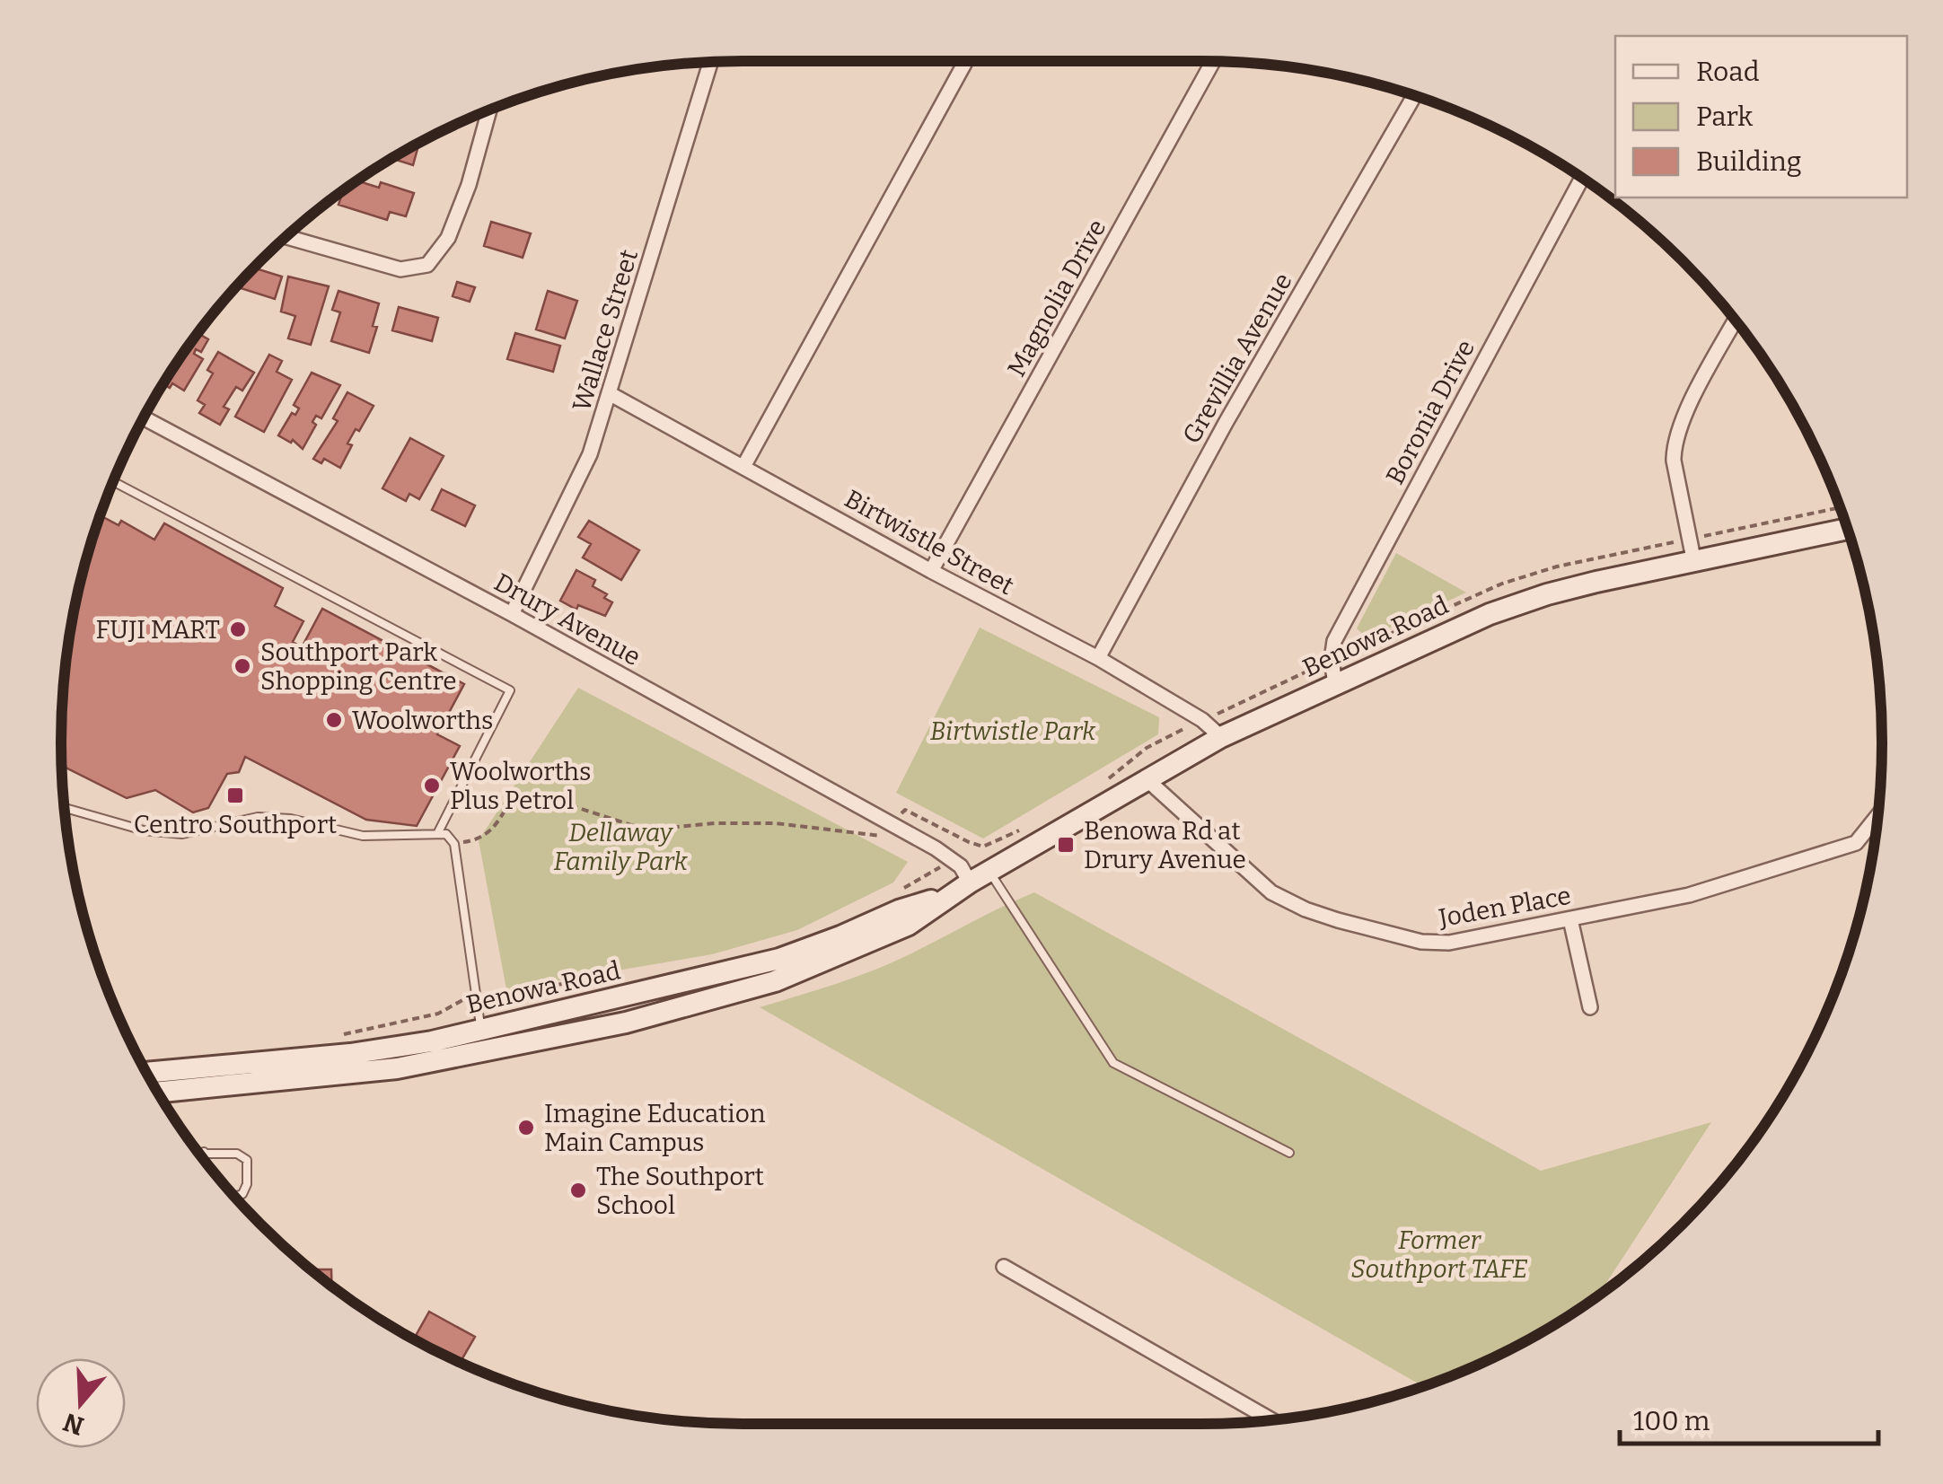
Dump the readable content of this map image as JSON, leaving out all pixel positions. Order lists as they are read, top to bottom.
{
  "streets": {
    "main road": ["Benowa Road"],
    "street": [
      "Magnolia Drive",
      "Wallace Street",
      "Grevillia Avenue",
      "Boronia Drive",
      "Birtwistle Street",
      "Drury Avenue",
      "Joden Place"
    ]
  },
  "crossings": [
    ["Magnolia Drive", "Birtwistle Street"],
    ["Wallace Street", "Birtwistle Street"],
    ["Wallace Street", "Drury Avenue"],
    ["Grevillia Avenue", "Birtwistle Street"],
    ["Boronia Drive", "Benowa Road"],
    ["Birtwistle Street", "Benowa Road"],
    ["Drury Avenue", "Benowa Road"],
    ["Benowa Road", "Joden Place"]
  ],
  "parks": ["Birtwistle Park", "Dellaway Family Park", "Former Southport TAFE"],
  "places": {
    "other": [
      "FUJI MART",
      "Southport Park Shopping Centre",
      "Woolworths",
      "Woolworths Plus Petrol",
      "Imagine Education Main Campus",
      "The Southport School"
    ],
    "transit": ["Centro Southport", "Benowa Rd at Drury Avenue"]
  },
  "legend": ["Road", "Park", "Building"],
  "scale_bar": "100 m",
  "north": "bottom"
}
